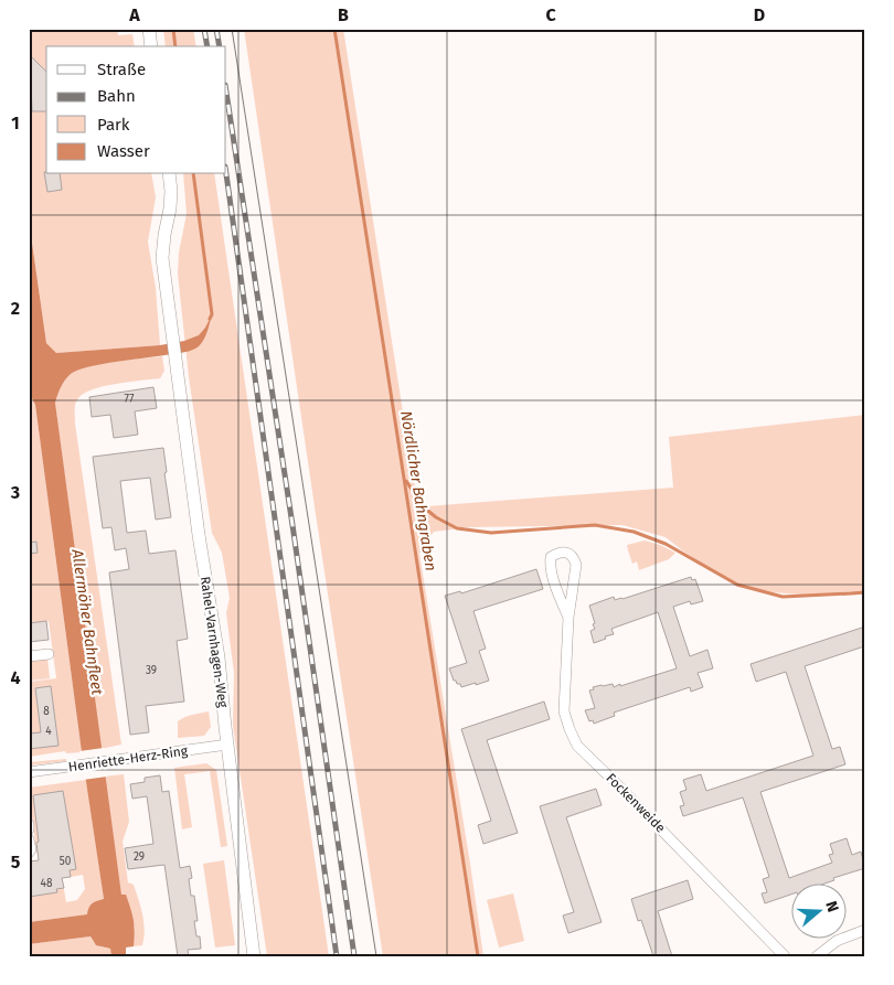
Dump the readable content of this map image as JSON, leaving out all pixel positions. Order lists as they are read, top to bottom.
{
  "streets": {
    "street": ["Rahel-Varnhagen-Weg", "Henriette-Herz-Ring", "Fockenweide"]
  },
  "crossings": [
    ["Rahel-Varnhagen-Weg", "Henriette-Herz-Ring"]
  ],
  "water": ["Nördlicher Bahngraben", "Allermöher Bahnfleet"],
  "house_numbers": [
    "77",
    "39",
    "8",
    "4",
    "29",
    "50",
    "48"
  ],
  "legend": [
    "Straße",
    "Bahn",
    "Park",
    "Wasser"
  ],
  "north": "right",
  "grid": {
    "columns": [
      "A",
      "B",
      "C",
      "D"
    ],
    "rows": [
      "1",
      "2",
      "3",
      "4",
      "5"
    ]
  }
}
